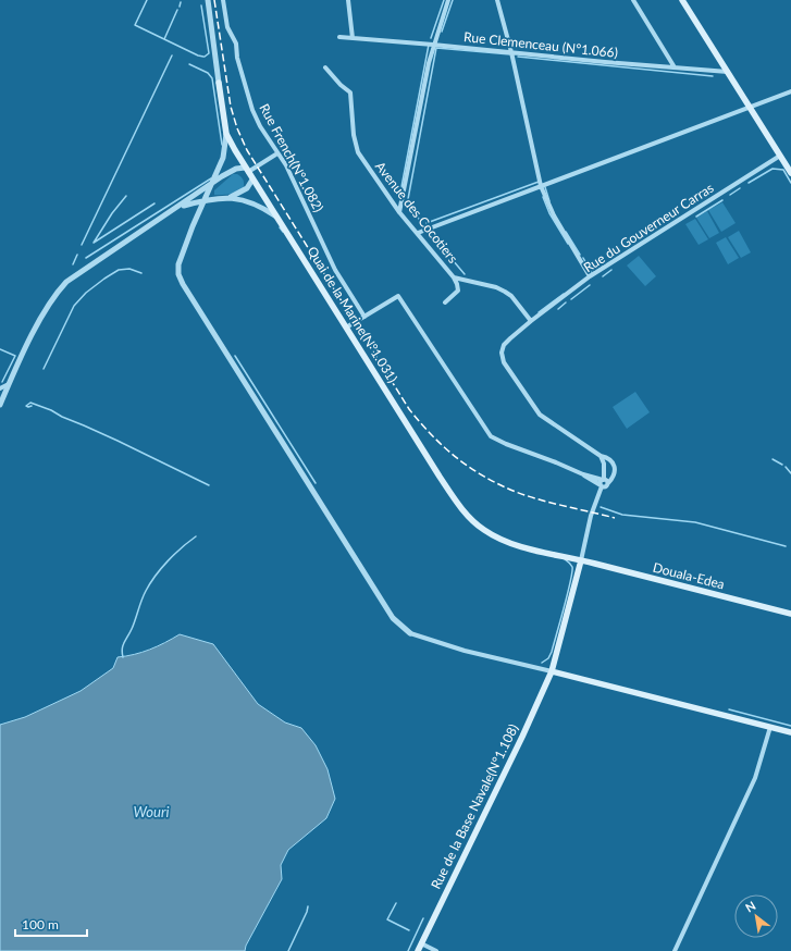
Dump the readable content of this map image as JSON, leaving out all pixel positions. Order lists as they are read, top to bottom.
{
  "streets": {
    "main road": ["Quai de la Marine(N°1.031)", "Douala-Edea", "Rue de la Base Navale(N°1.108)"],
    "street": [
      "Rue Clemenceau (N°1.066)",
      "Rue French(N°1.082)",
      "Avenue des Cocotiers",
      "Rue du Gouverneur Carras"
    ]
  },
  "crossings": [
    ["Avenue des Cocotiers", "Rue du Gouverneur Carras"],
    ["Quai de la Marine(N°1.031)", "Douala-Edea"]
  ],
  "water": ["Wouri"],
  "scale_bar": "100 m",
  "north": "top left"
}
